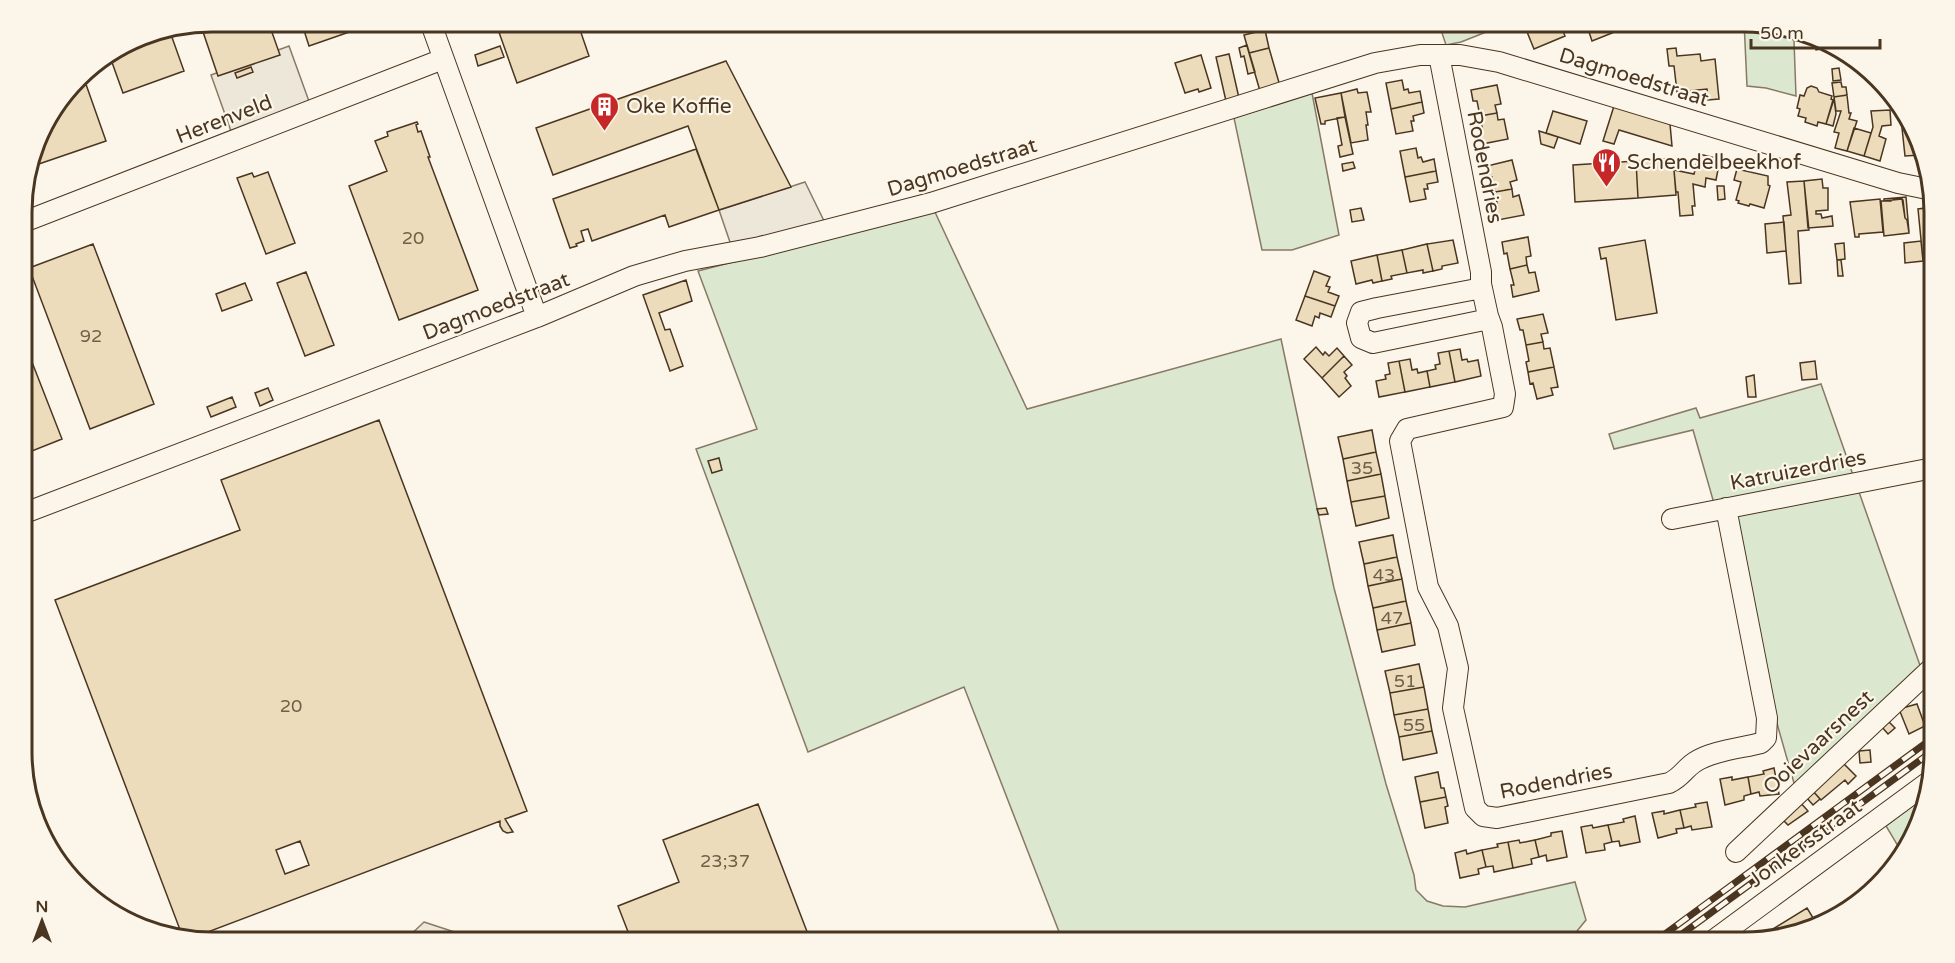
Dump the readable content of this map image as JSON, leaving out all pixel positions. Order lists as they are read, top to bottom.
{
  "streets": {
    "street": [
      "Dagmoedstraat",
      "Herenveld",
      "Rodendries",
      "Katruizerdries",
      "Ooievaarsnest",
      "Jonkersstraat"
    ]
  },
  "crossings": [
    ["Dagmoedstraat", "Rodendries"],
    ["Rodendries", "Katruizerdries"]
  ],
  "places": {
    "building": ["Oke Koffie"],
    "restaurant": ["Schendelbeekhof"]
  },
  "house_numbers": [
    "20",
    "92",
    "35",
    "43",
    "47",
    "51",
    "20",
    "55",
    "23;37"
  ],
  "scale_bar": "50 m",
  "north": "top"
}
